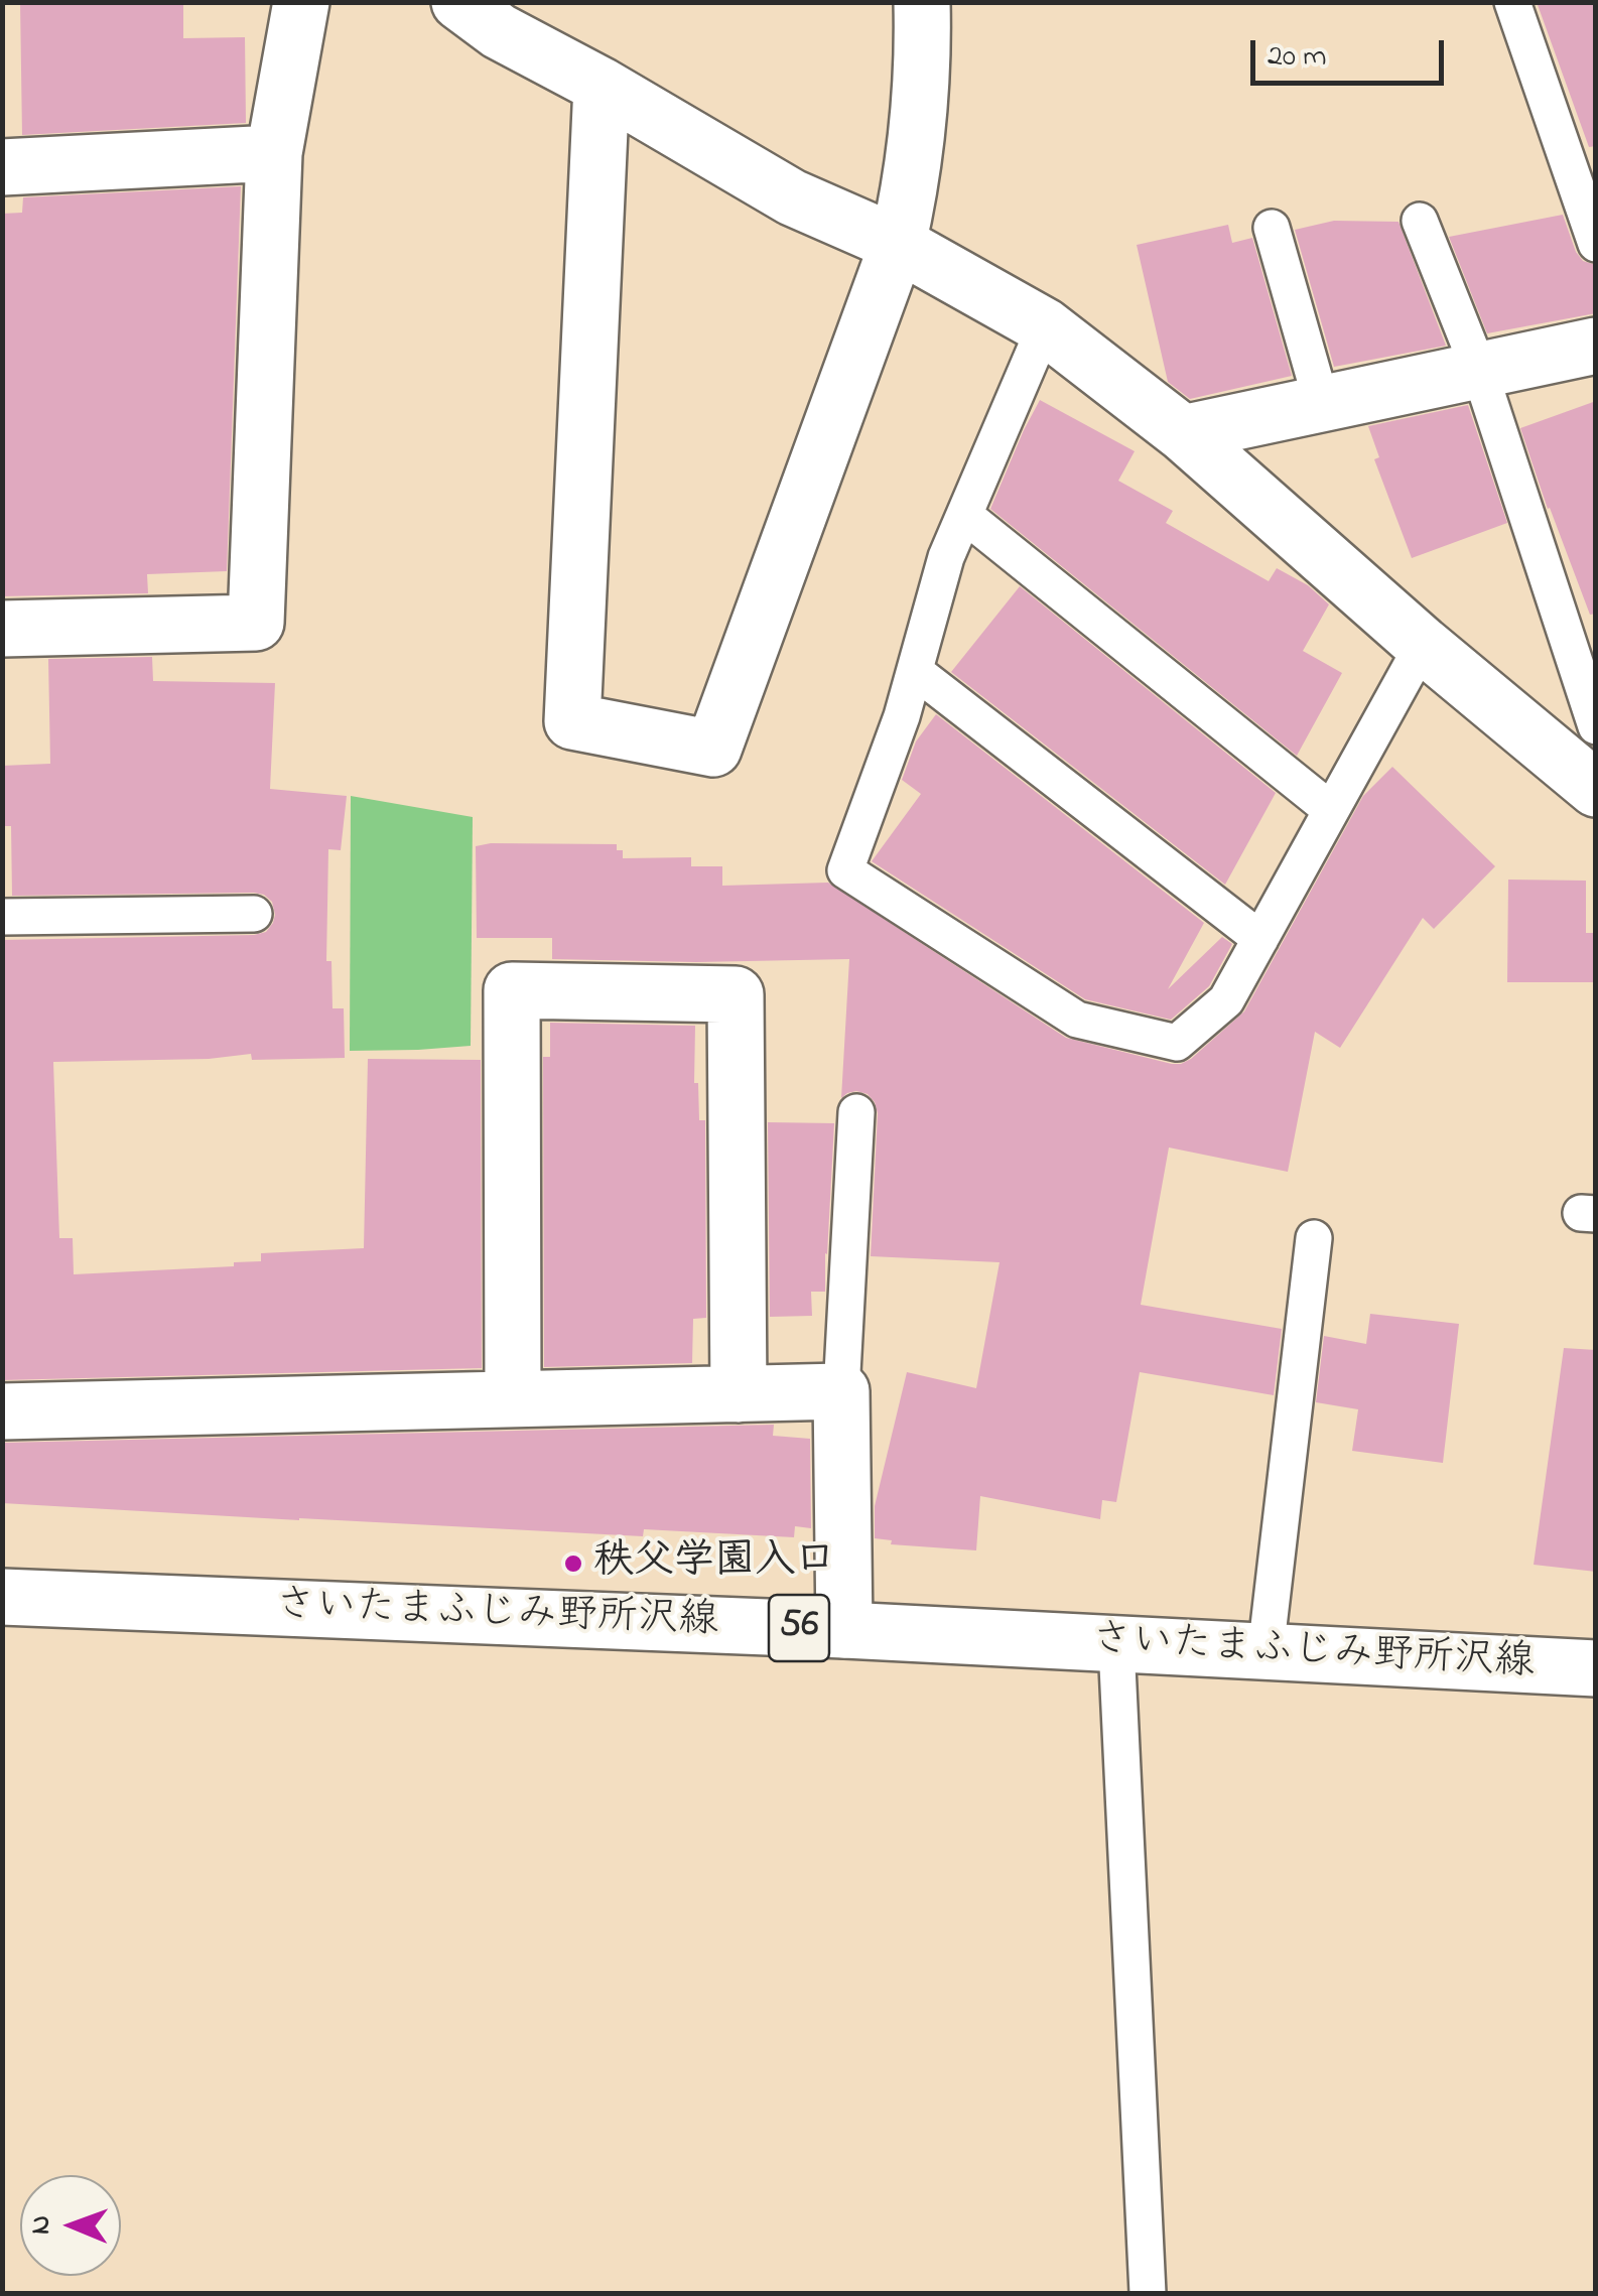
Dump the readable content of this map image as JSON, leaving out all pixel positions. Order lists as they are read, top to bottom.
{
  "streets": {
    "street": ["さいたまふじみ野所沢線", "56"]
  },
  "places": ["秩父学園入口"],
  "scale_bar": "20 m",
  "north": "left"
}
